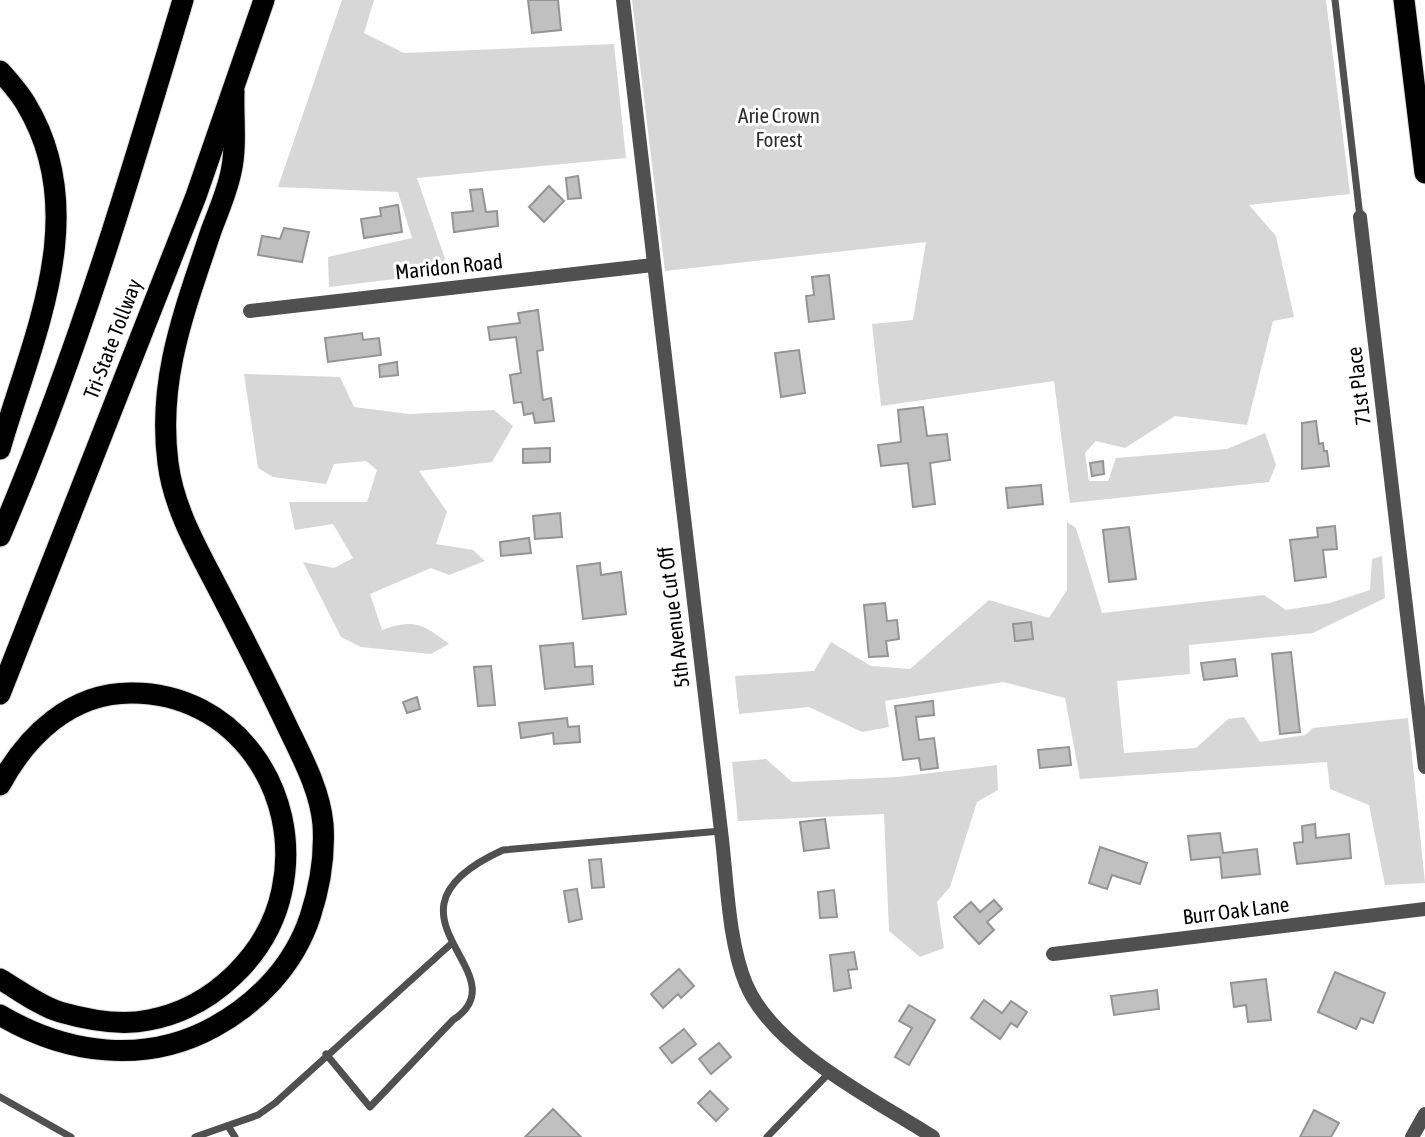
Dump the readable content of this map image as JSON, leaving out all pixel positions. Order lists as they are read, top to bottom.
{
  "streets": {
    "highway": ["Tri-State Tollway"],
    "street": [
      "Maridon Road",
      "71st Place",
      "5th Avenue Cut Off",
      "Burr Oak Lane"
    ]
  },
  "crossings": [
    ["Maridon Road", "5th Avenue Cut Off"]
  ],
  "parks": ["Arie Crown Forest"]
}
